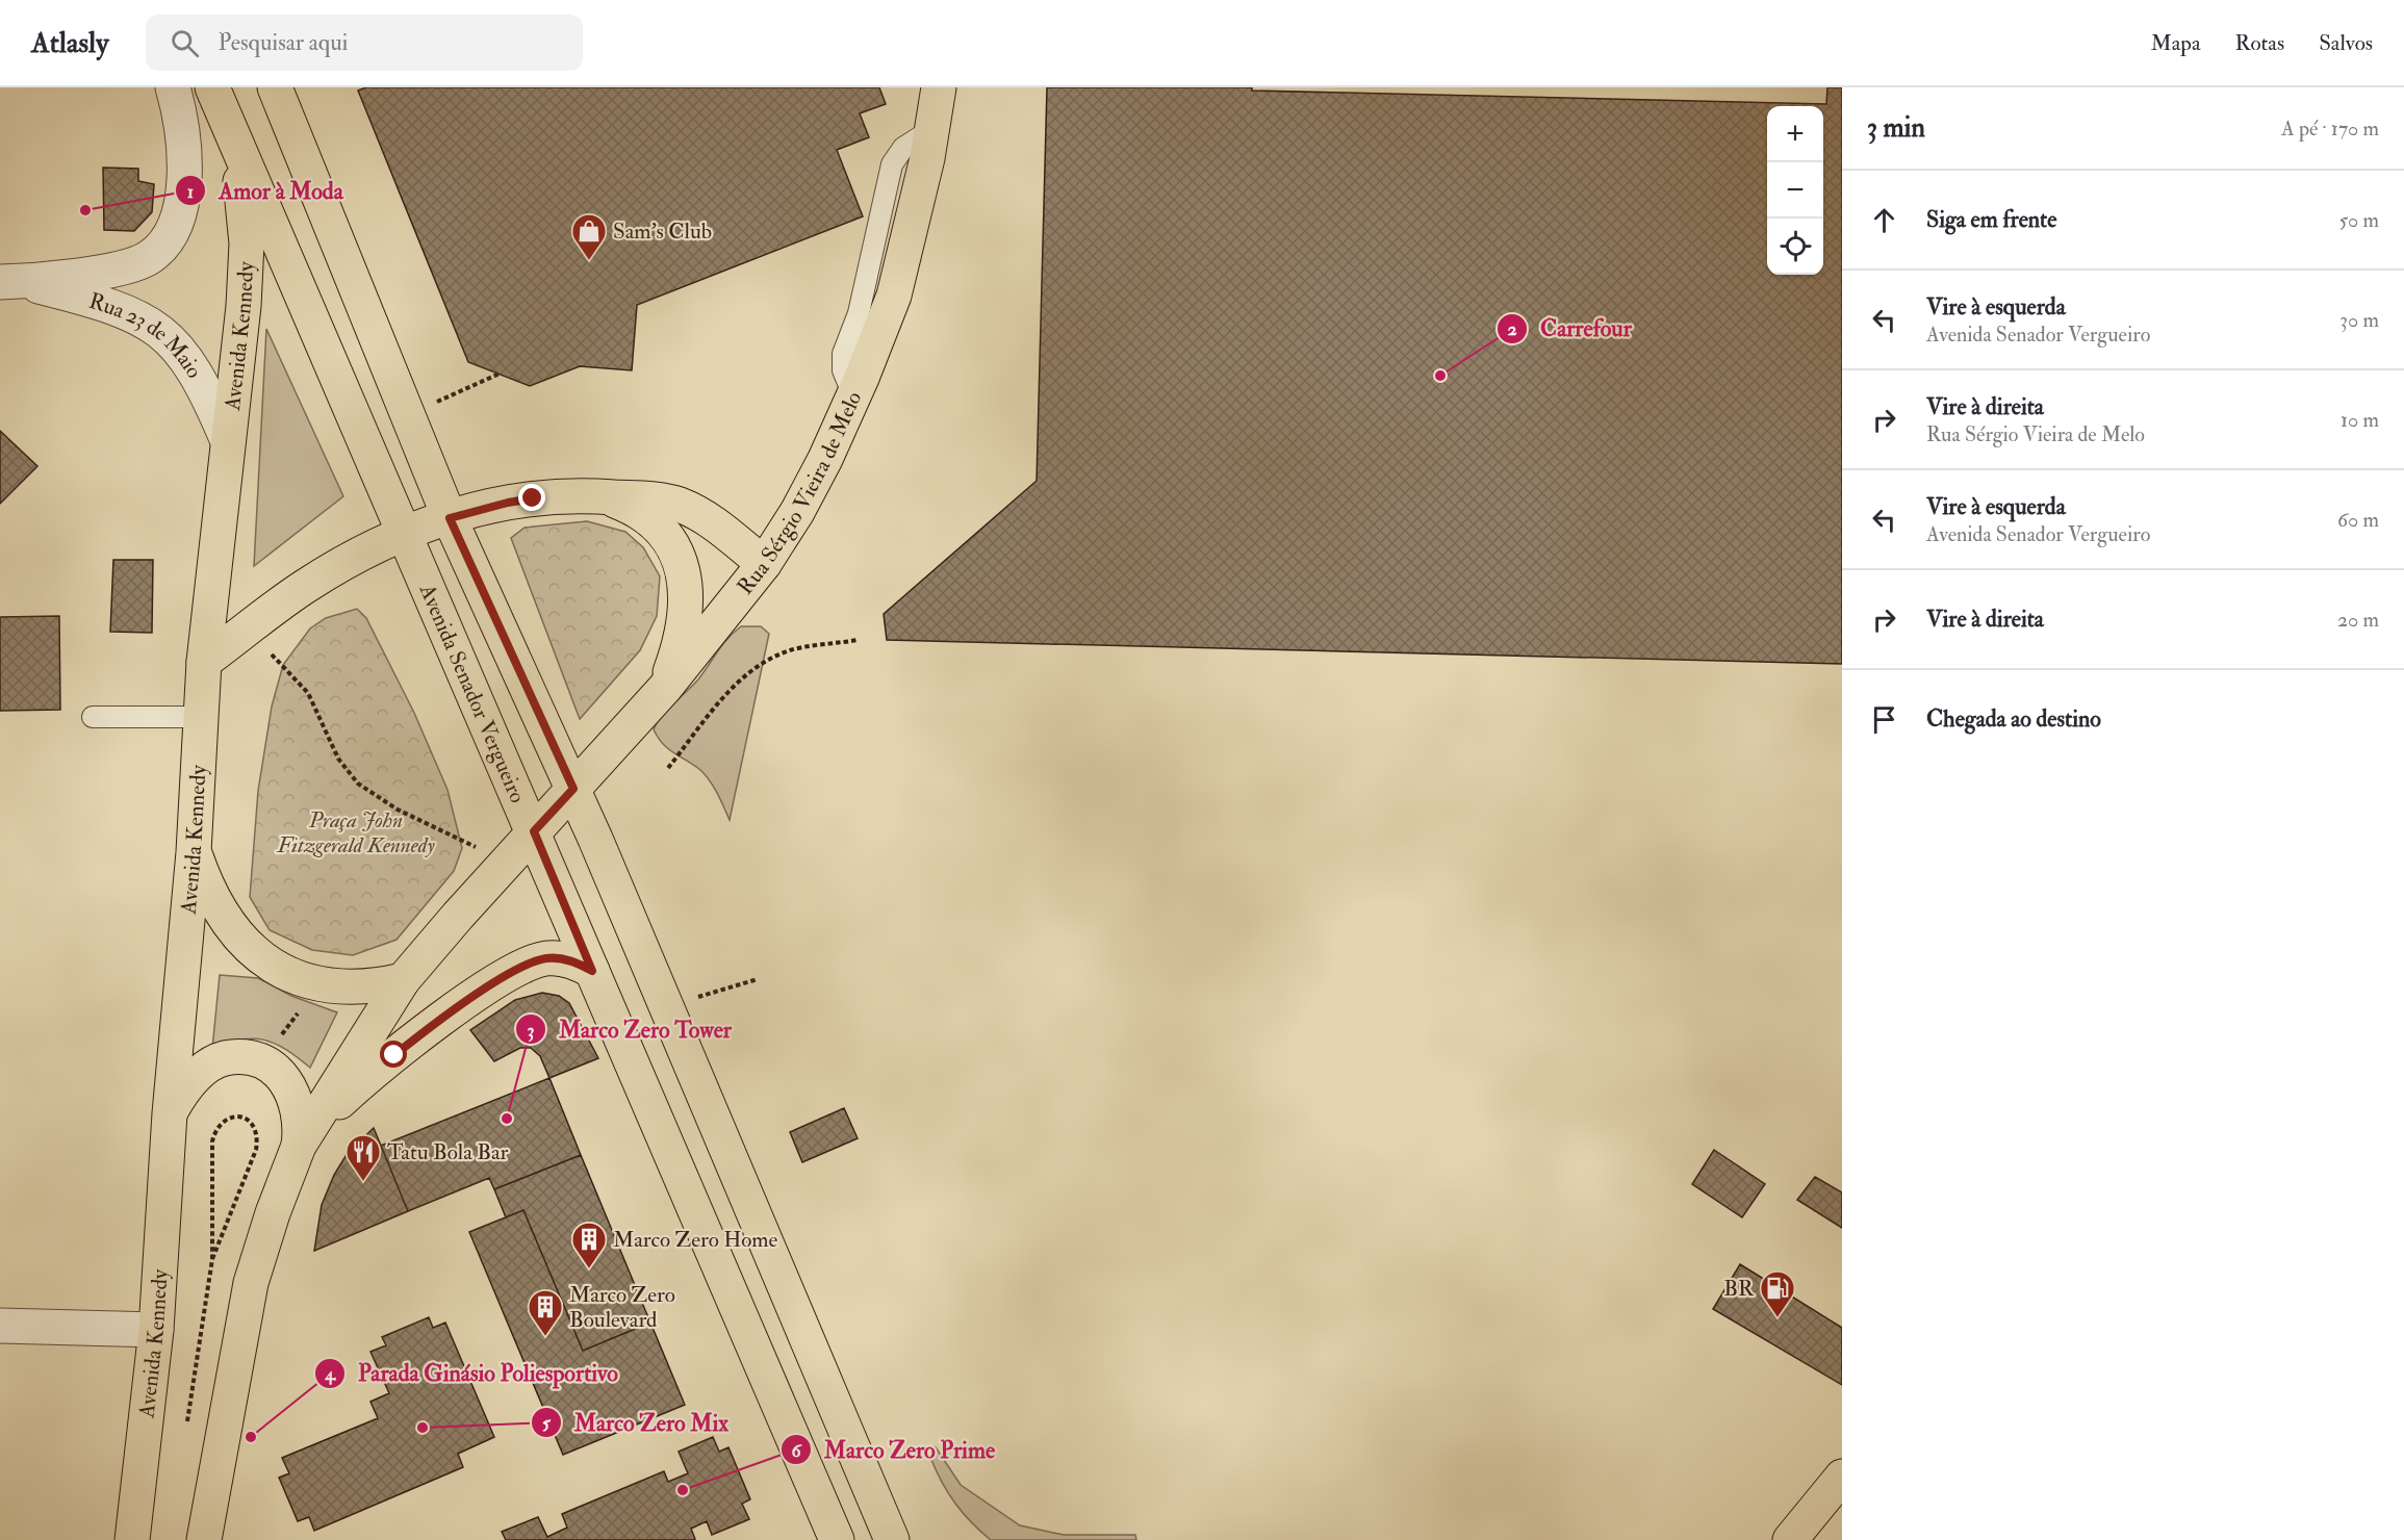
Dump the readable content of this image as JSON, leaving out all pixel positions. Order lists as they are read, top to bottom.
{
  "streets": {
    "main road": ["Avenida Kennedy", "Rua Sérgio Vieira de Melo", "Avenida Senador Vergueiro"],
    "street": ["Rua 23 de Maio"]
  },
  "crossings": [
    ["Avenida Kennedy", "Rua 23 de Maio"],
    ["Avenida Kennedy", "Avenida Senador Vergueiro"],
    ["Rua Sérgio Vieira de Melo", "Avenida Senador Vergueiro"]
  ],
  "parks": ["Praça John Fitzgerald Kennedy"],
  "places": {
    "other": [
      "Amor à Moda",
      "Carrefour",
      "Marco Zero Tower",
      "Marco Zero Mix",
      "Parada Ginásio Poliesportivo",
      "Marco Zero Prime"
    ],
    "shop": ["Sam's Club"],
    "restaurant": ["Tatu Bola Bar"],
    "building": ["Marco Zero Home", "Marco Zero Boulevard"],
    "fuel station": ["BR"]
  },
  "page": {
    "header": "Atlasly",
    "search": "Pesquisar aqui",
    "nav": ["Mapa", "Rotas", "Salvos"],
    "heading": ["3 min", "A pé · 170 m"],
    "map_buttons": ["+", "−"],
    "list": [
      ["Siga em frente", "50 m"],
      ["Vire à esquerda", "Avenida Senador Vergueiro", "30 m"],
      ["Vire à direita", "Rua Sérgio Vieira de Melo", "10 m"],
      ["Vire à esquerda", "Avenida Senador Vergueiro", "60 m"],
      ["Vire à direita", "20 m"],
      "Chegada ao destino"
    ]
  }
}
